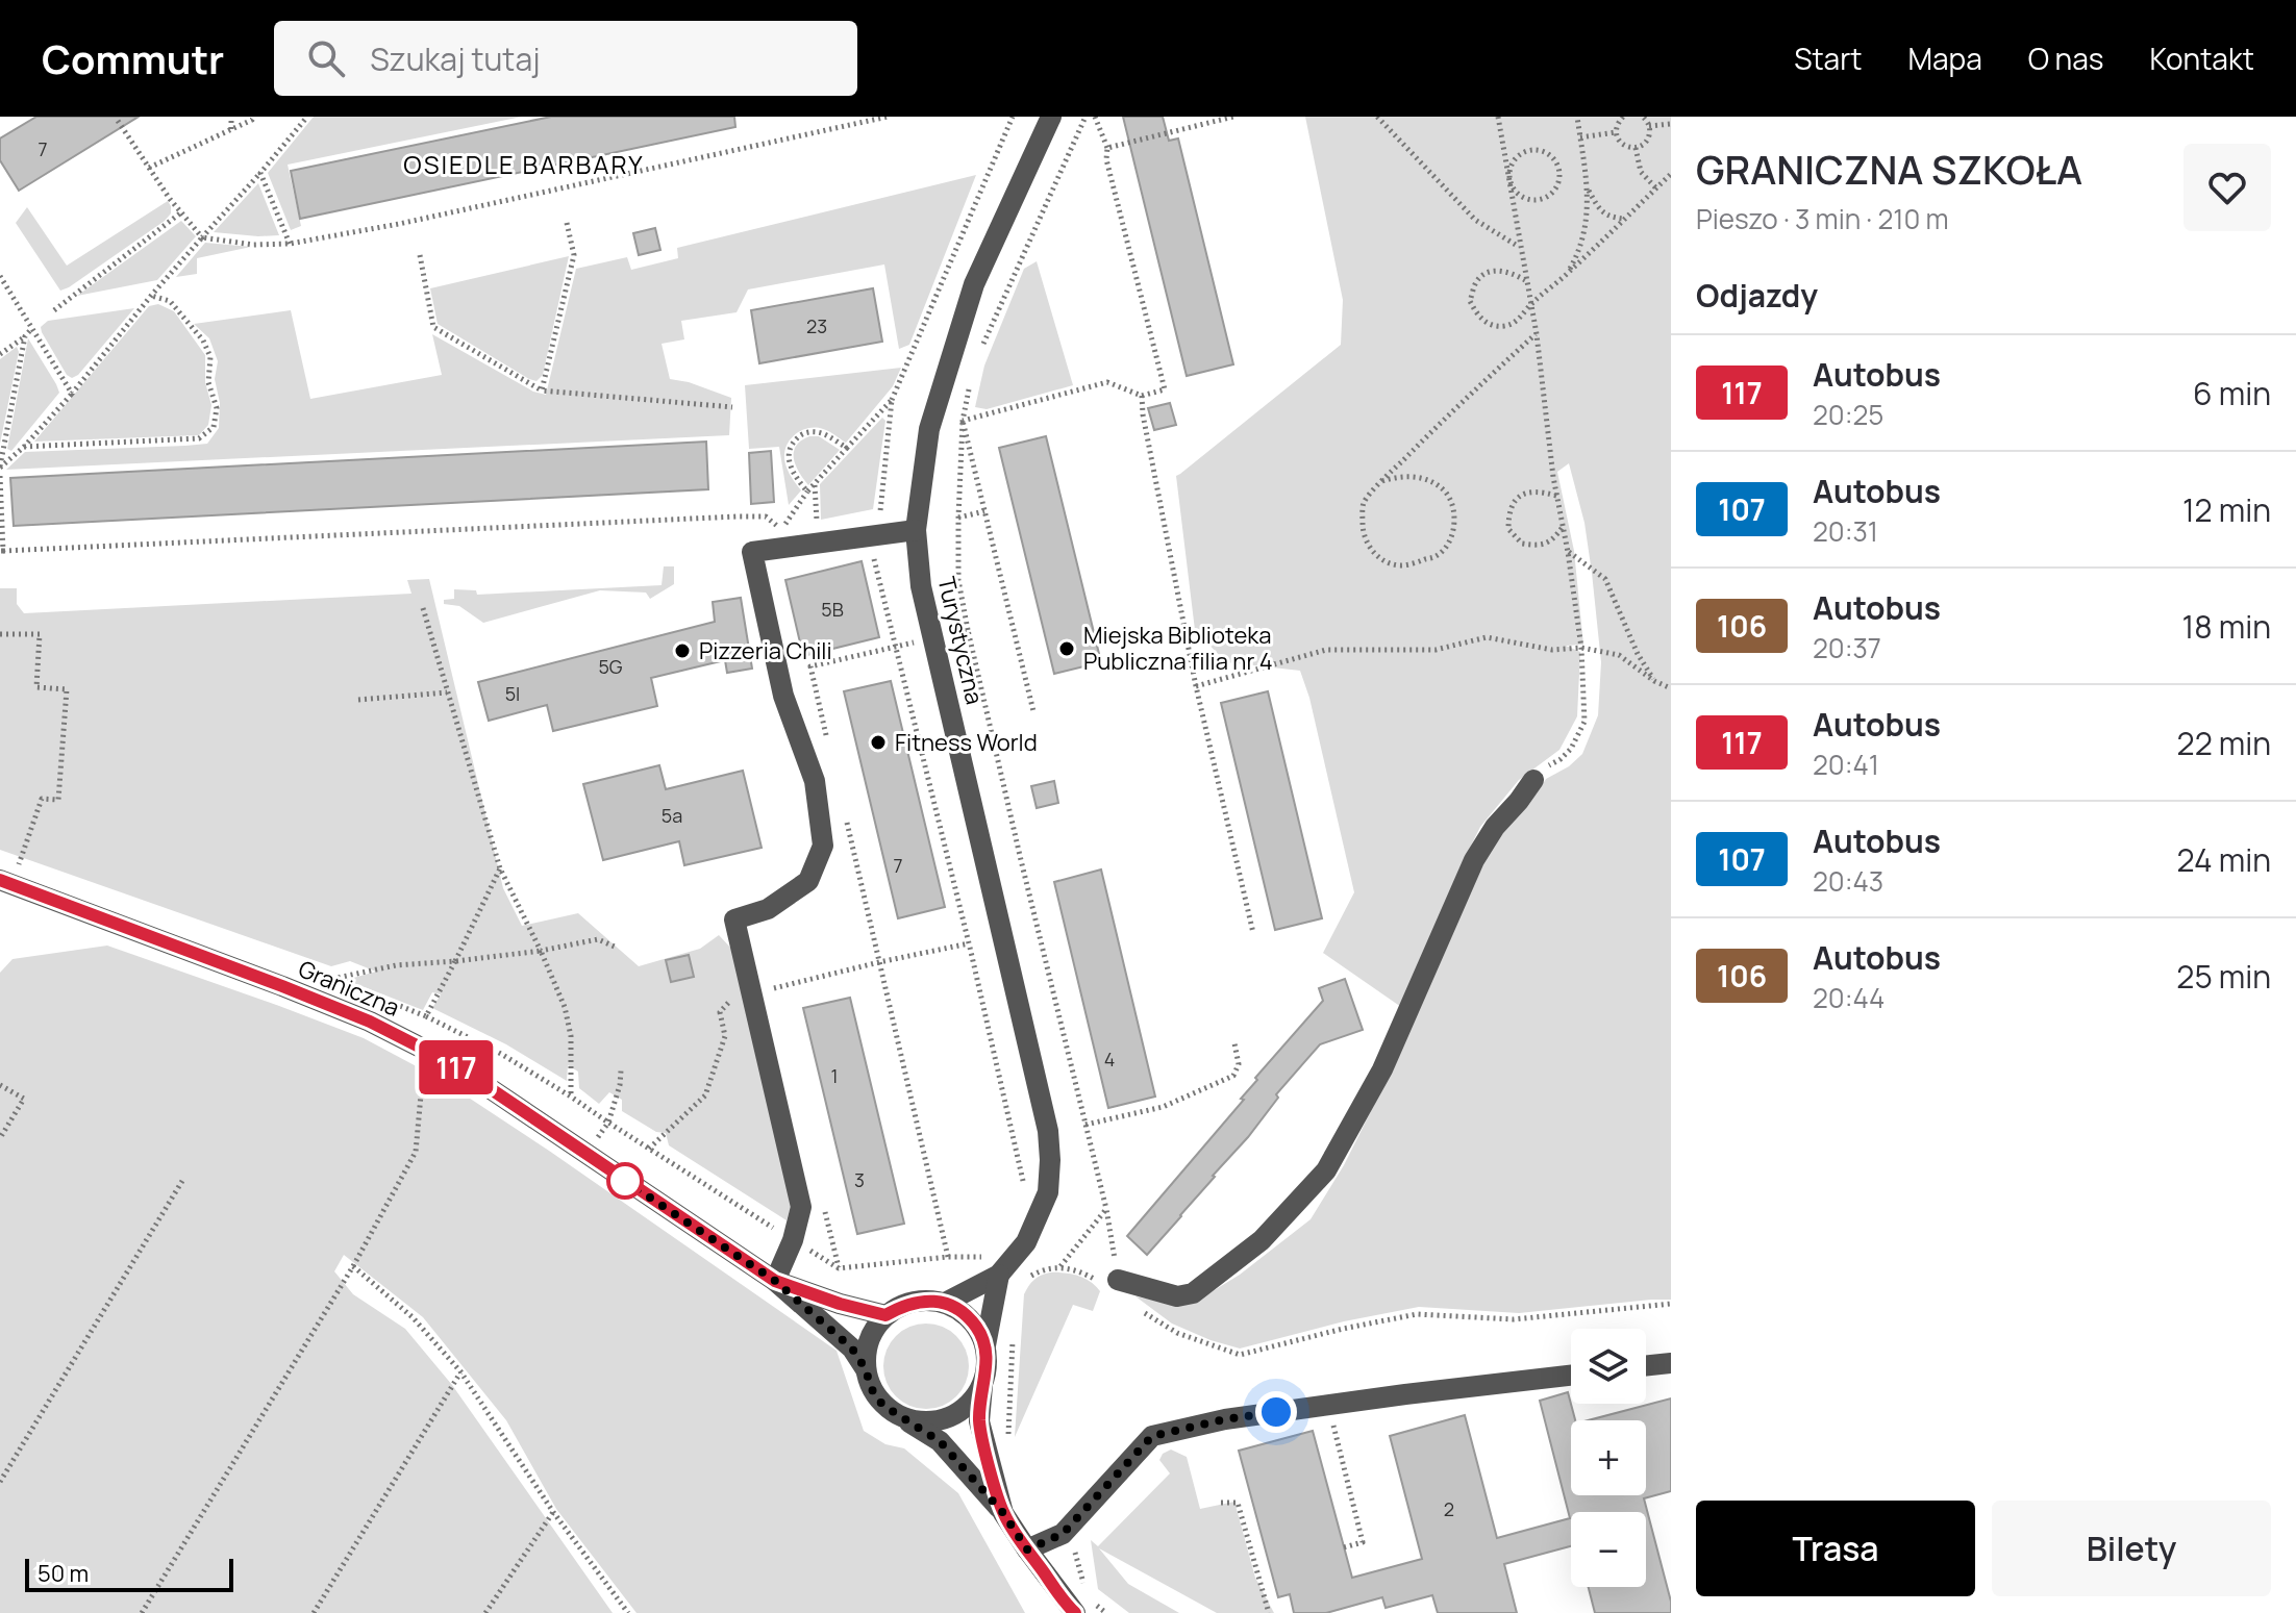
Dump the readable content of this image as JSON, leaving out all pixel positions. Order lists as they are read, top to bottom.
{
  "streets": {
    "street": ["Turystyczna", "Graniczna"]
  },
  "crossings": [
    ["Turystyczna", "Graniczna"]
  ],
  "districts": ["OSIEDLE BARBARY"],
  "places": ["Miejska Biblioteka Publiczna filia nr 4", "Pizzeria Chili", "Fitness World"],
  "lines": ["bus line 117"],
  "house_numbers": [
    "7",
    "23",
    "5B",
    "5G",
    "5I",
    "5a",
    "7",
    "4",
    "1",
    "3",
    "2"
  ],
  "scale_bar": "50 m",
  "page": {
    "header": "Commutr",
    "search": "Szukaj tutaj",
    "nav": [
      "Start",
      "Mapa",
      "O nas",
      "Kontakt"
    ],
    "on_map": "117",
    "heading": [
      ["GRANICZNA SZKOŁA", "Pieszo · 3 min · 210 m"],
      "Odjazdy"
    ],
    "list": [
      {
        "mark": "117",
        "name": "Autobus",
        "note": "20:25",
        "value": "6 min"
      },
      {
        "mark": "107",
        "name": "Autobus",
        "note": "20:31",
        "value": "12 min"
      },
      {
        "mark": "106",
        "name": "Autobus",
        "note": "20:37",
        "value": "18 min"
      },
      {
        "mark": "117",
        "name": "Autobus",
        "note": "20:41",
        "value": "22 min"
      },
      {
        "mark": "107",
        "name": "Autobus",
        "note": "20:43",
        "value": "24 min"
      },
      {
        "mark": "106",
        "name": "Autobus",
        "note": "20:44",
        "value": "25 min"
      }
    ],
    "map_buttons": ["+", "−"],
    "buttons": ["Trasa", "Bilety"],
    "scale": "50 m"
  }
}
